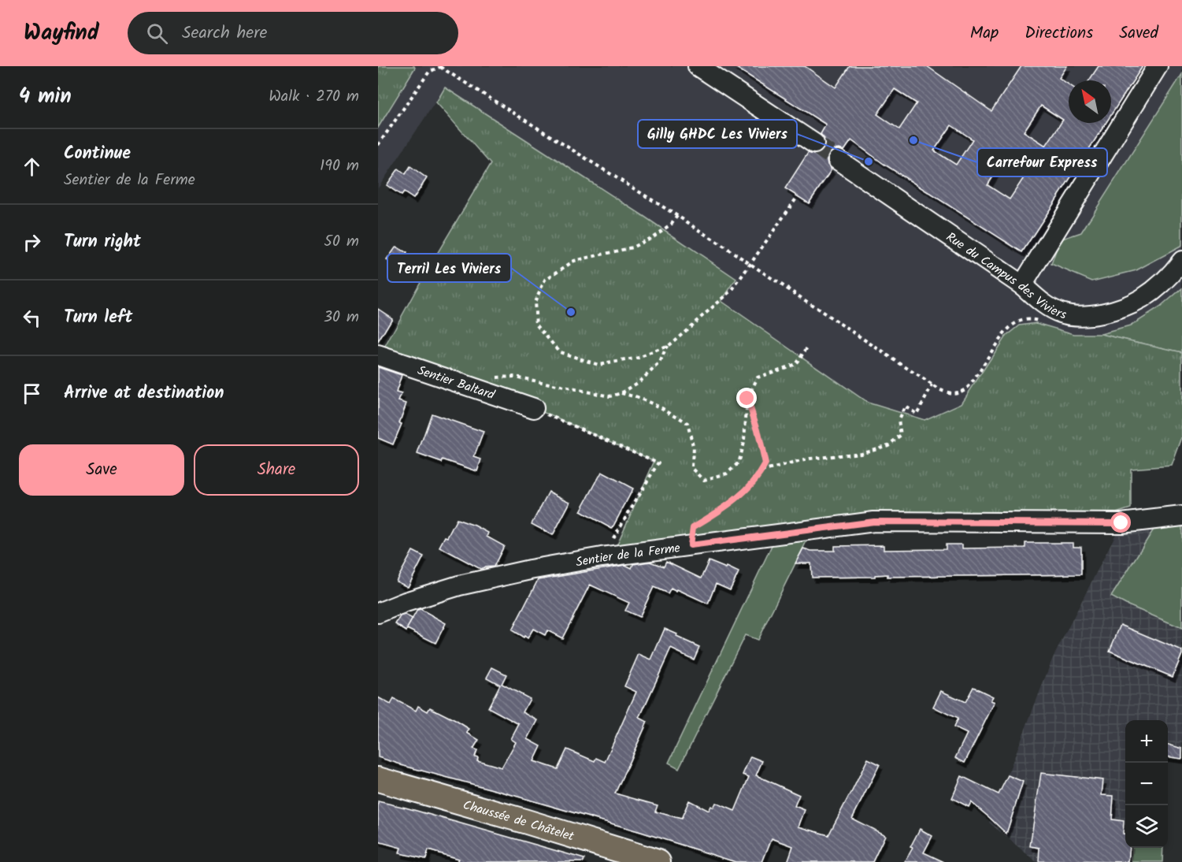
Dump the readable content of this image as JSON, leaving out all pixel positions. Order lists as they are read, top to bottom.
{
  "streets": {
    "main road": ["Chaussée de Châtelet"],
    "street": ["Rue du Campus des Viviers", "Sentier Baltard", "Sentier de la Ferme"]
  },
  "places": ["Carrefour Express", "Gilly GHDC Les Viviers", "Terril Les Viviers"],
  "north": "top left",
  "page": {
    "header": "Wayfind",
    "search": "Search here",
    "nav": ["Map", "Directions", "Saved"],
    "heading": ["4 min", "Walk · 270 m"],
    "list": [
      ["Continue", "Sentier de la Ferme", "190 m"],
      ["Turn right", "50 m"],
      ["Turn left", "30 m"],
      "Arrive at destination"
    ],
    "buttons": ["Save", "Share"],
    "map_buttons": ["+", "−"]
  }
}
